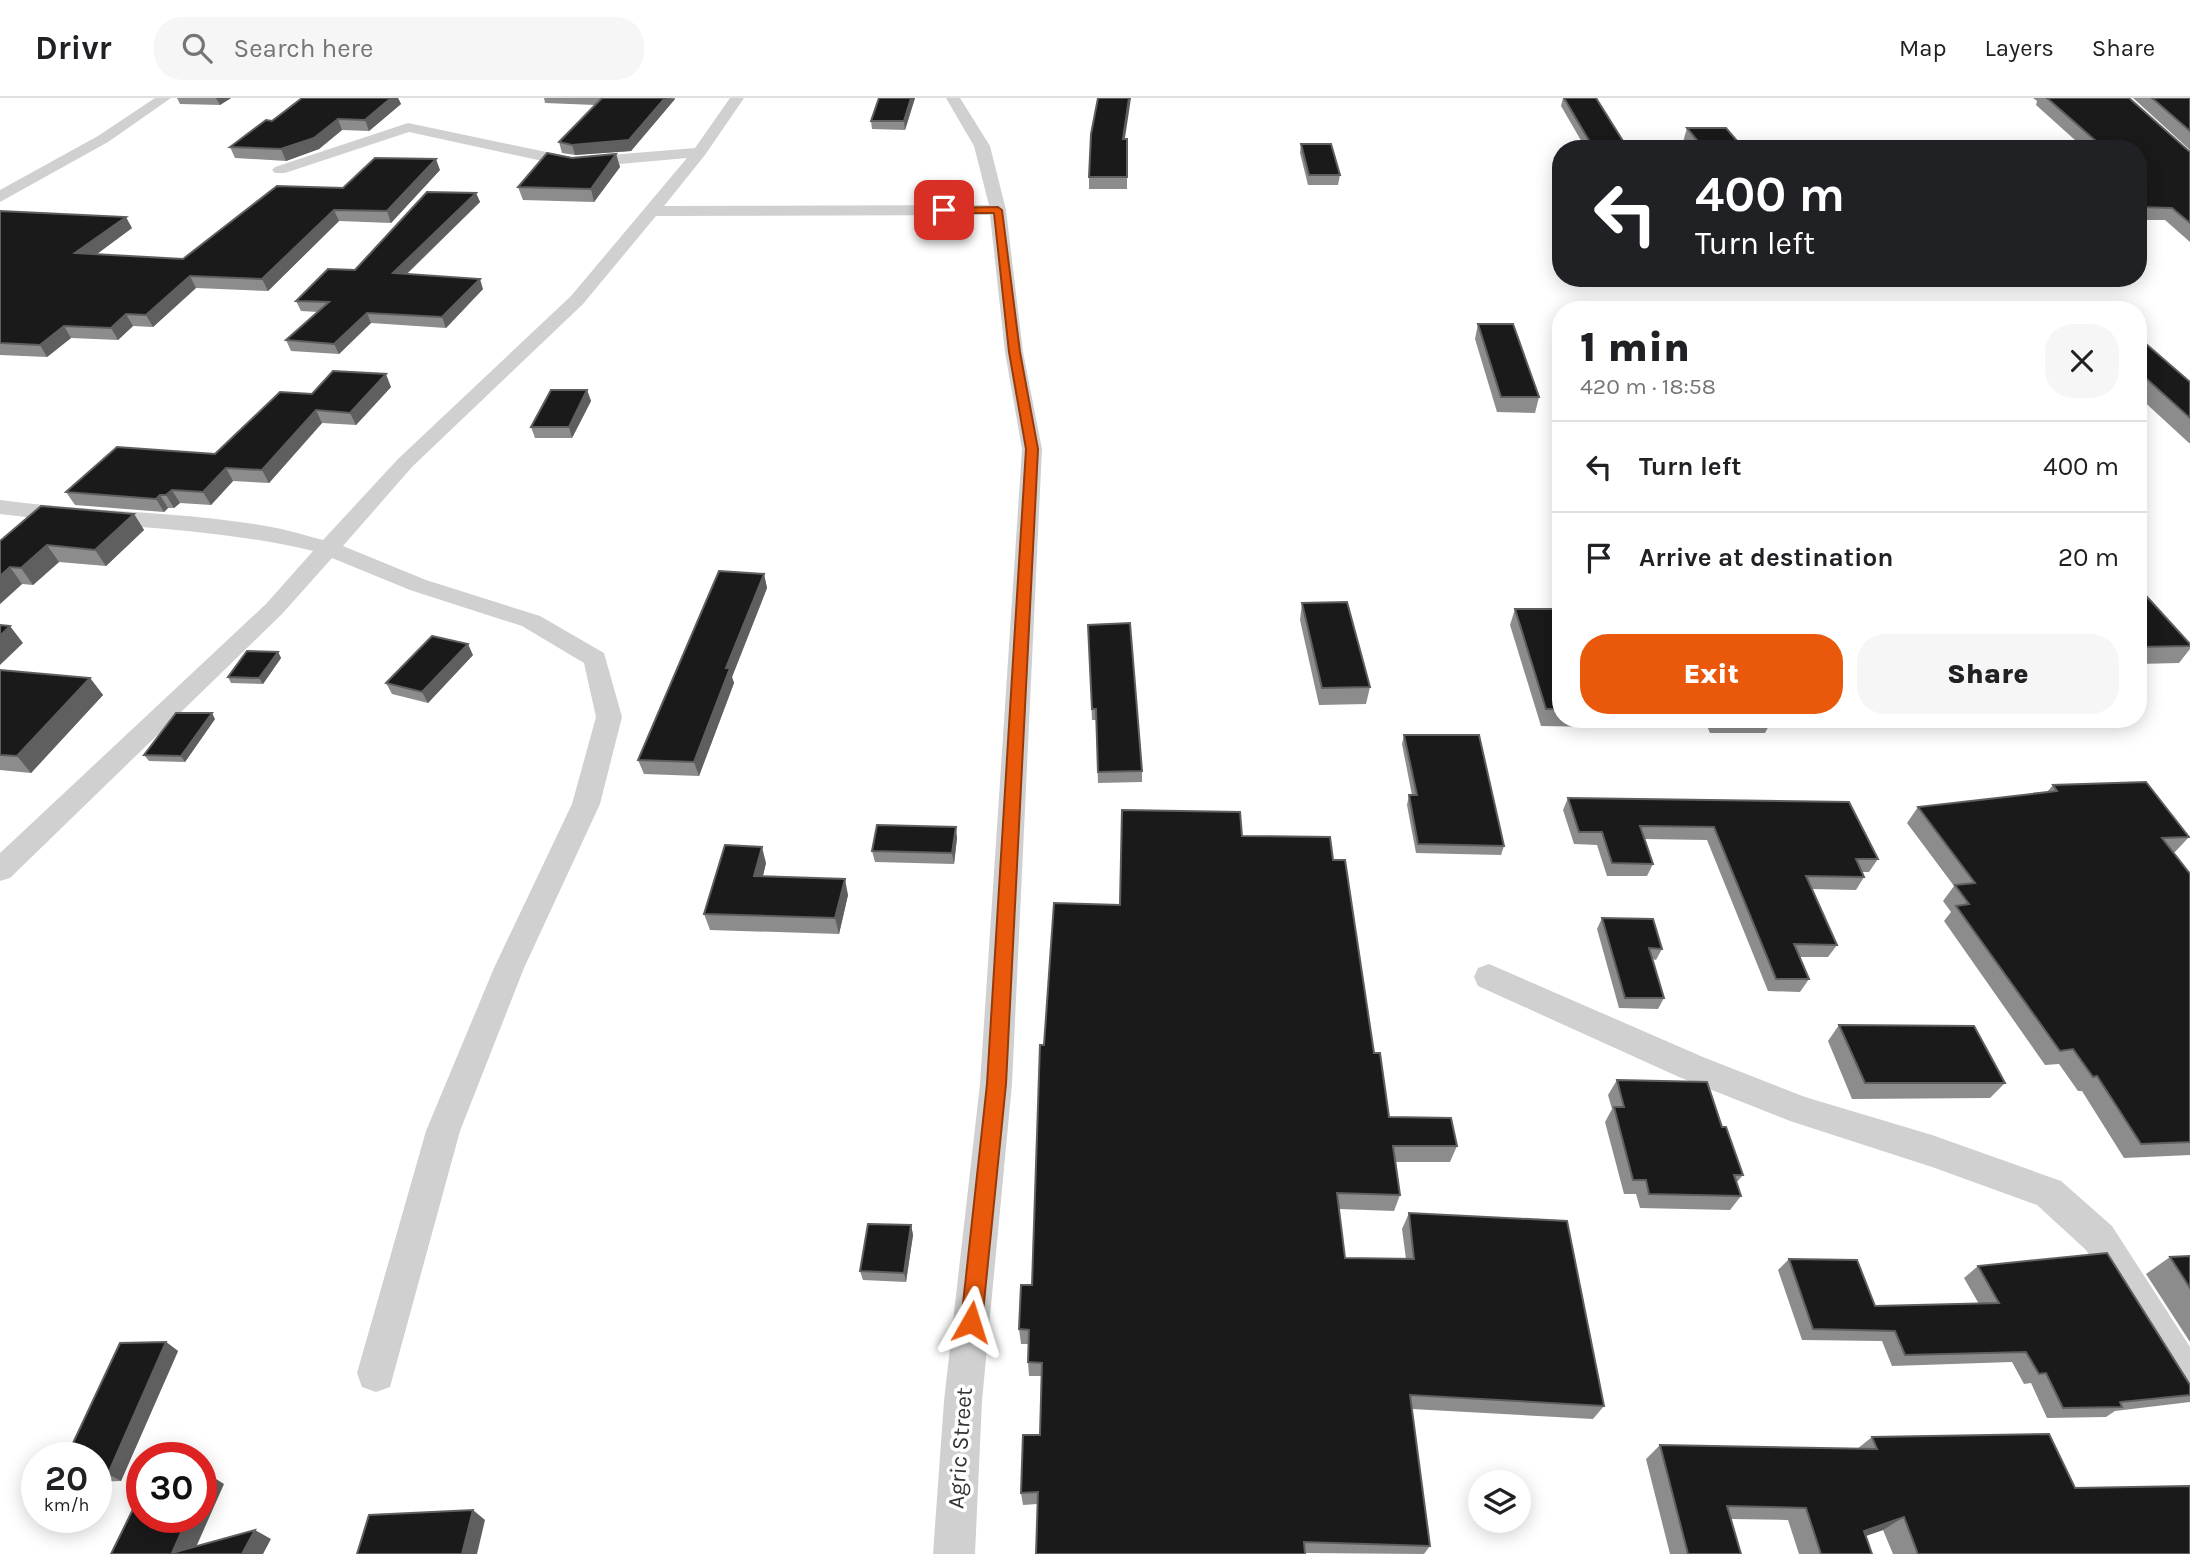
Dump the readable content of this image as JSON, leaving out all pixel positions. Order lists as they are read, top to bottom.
{
  "streets": {
    "street": ["Agric Street"]
  },
  "page": {
    "header": "Drivr",
    "search": "Search here",
    "nav": ["Map", "Layers", "Share"],
    "turn": ["400 m", "Turn left"],
    "heading": ["1 min", "420 m · 18:58"],
    "list": [
      {
        "name": "Turn left",
        "value": "400 m"
      },
      {
        "name": "Arrive at destination",
        "value": "20 m"
      }
    ],
    "buttons": ["Exit", "Share"],
    "speed": "20 km/h",
    "limit": "30"
  }
}
